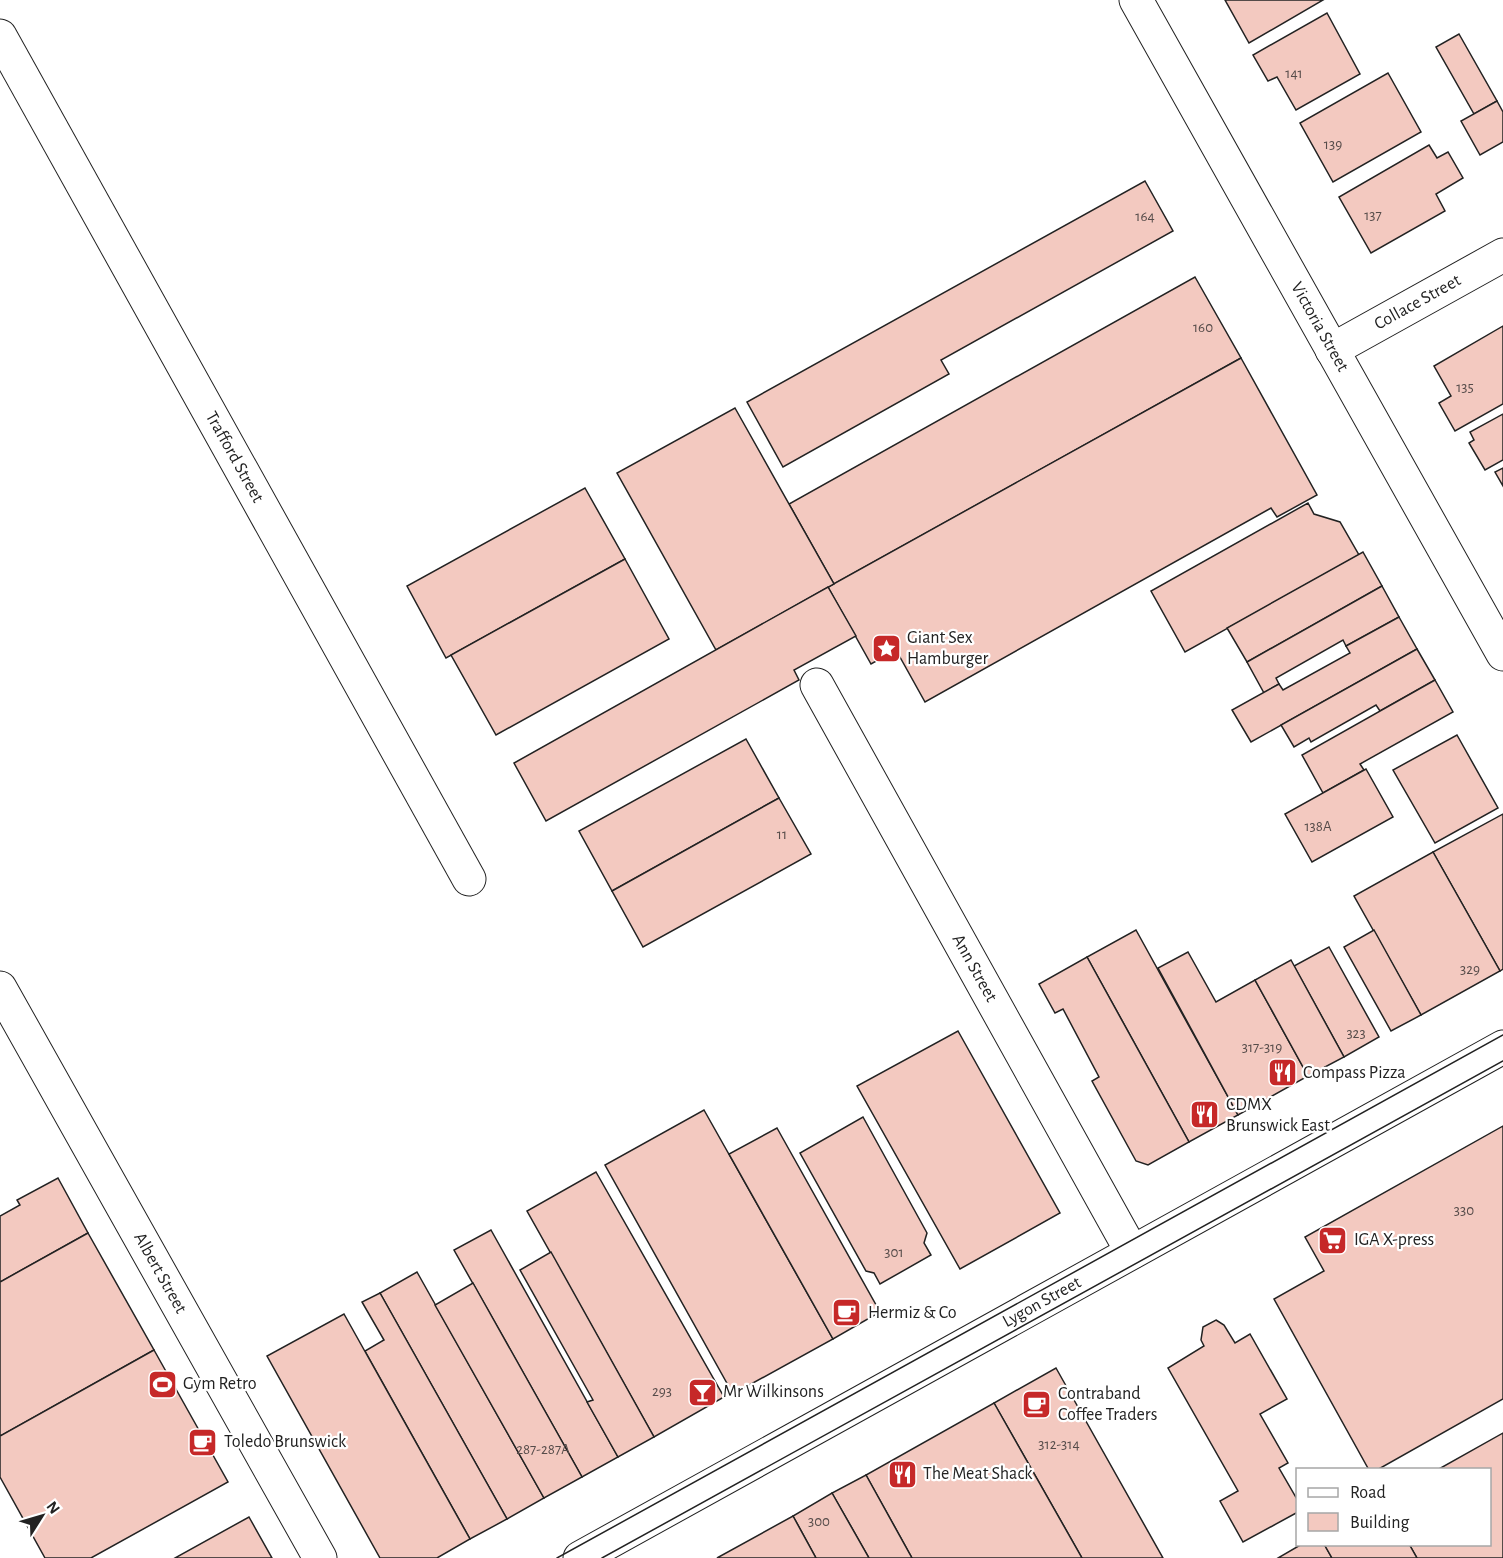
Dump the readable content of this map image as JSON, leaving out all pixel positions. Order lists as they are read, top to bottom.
{
  "streets": {
    "street": [
      "Collace Street",
      "Victoria Street",
      "Trafford Street",
      "Ann Street",
      "Albert Street",
      "Lygon Street"
    ]
  },
  "crossings": [
    ["Collace Street", "Victoria Street"],
    ["Ann Street", "Lygon Street"]
  ],
  "places": {
    "place": ["Giant Sex Hamburger"],
    "restaurant": ["Compass Pizza", "CDMX Brunswick East", "The Meat Shack"],
    "supermarket": ["IGA X-press"],
    "cafe": ["Hermiz & Co", "Contraband Coffee Traders", "Toledo Brunswick"],
    "sports": ["Gym Retro"],
    "bar": ["Mr Wilkinsons"]
  },
  "house_numbers": [
    "141",
    "139",
    "137",
    "164",
    "160",
    "135",
    "138A",
    "11",
    "329",
    "323",
    "317-319",
    "330",
    "301",
    "293",
    "312-314",
    "287-287A",
    "300"
  ],
  "legend": ["Road", "Building"],
  "north": "top right"
}
